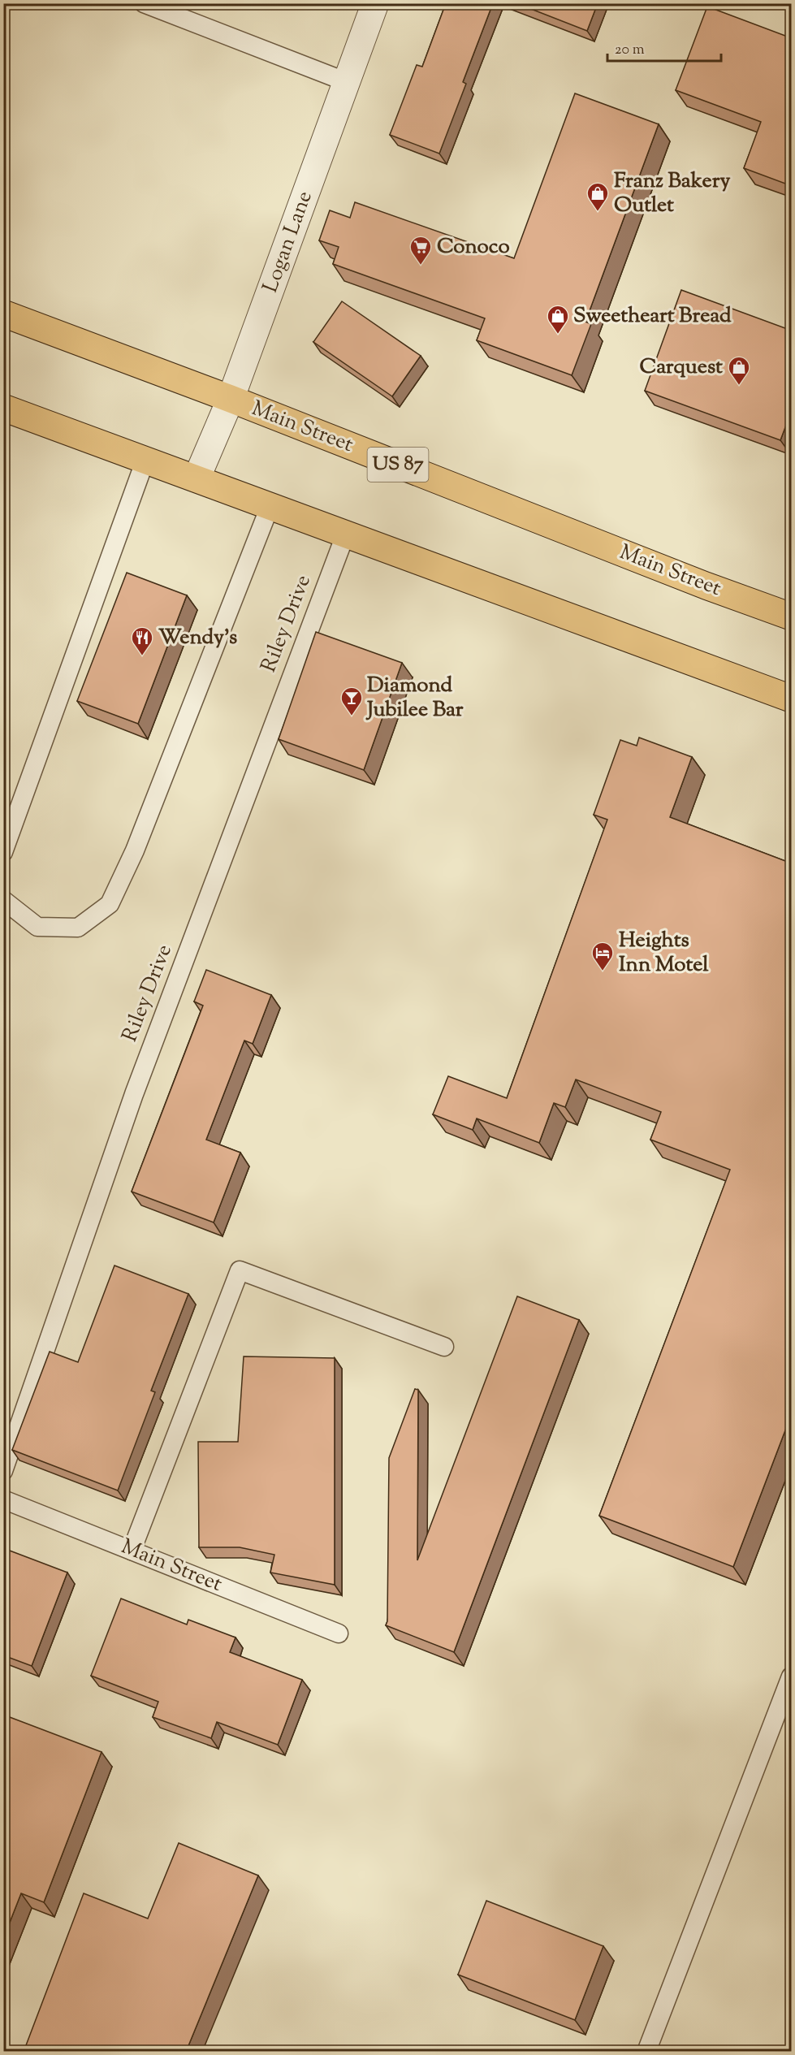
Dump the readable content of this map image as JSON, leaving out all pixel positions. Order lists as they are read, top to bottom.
{
  "streets": {
    "main road": ["Main Street", "US 87"],
    "street": ["Logan Lane"],
    "lane": ["Riley Drive"]
  },
  "crossings": [
    ["Logan Lane", "Main Street"]
  ],
  "places": {
    "shop": ["Franz Bakery Outlet", "Sweetheart Bread", "Carquest"],
    "supermarket": ["Conoco"],
    "restaurant": ["Wendy's"],
    "bar": ["Diamond Jubilee Bar"],
    "hotel": ["Heights Inn Motel"]
  },
  "scale_bar": "20 m"
}
